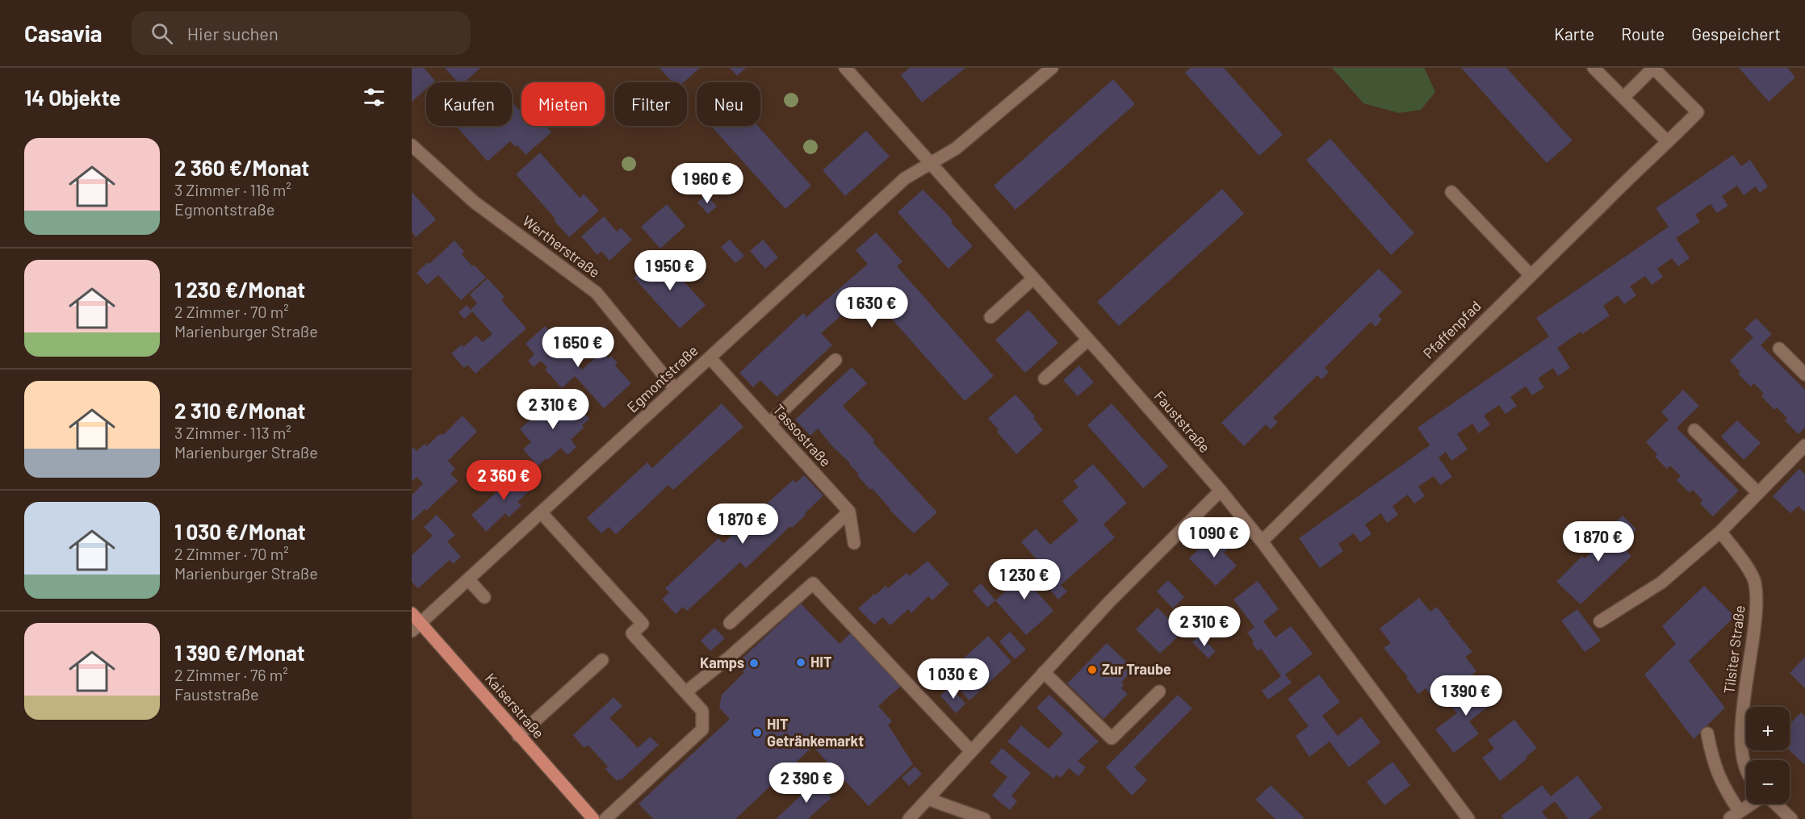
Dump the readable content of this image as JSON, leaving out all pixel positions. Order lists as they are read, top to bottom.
{
  "streets": {
    "main road": ["Kaiserstraße"],
    "street": [
      "Wertherstraße",
      "Pfaffenpfad",
      "Egmontstraße",
      "Fauststraße",
      "Tassostraße",
      "Tilsiter Straße"
    ]
  },
  "crossings": [
    ["Wertherstraße", "Egmontstraße"],
    ["Pfaffenpfad", "Fauststraße"],
    ["Egmontstraße", "Fauststraße"],
    ["Egmontstraße", "Tassostraße"],
    ["Egmontstraße", "Kaiserstraße"]
  ],
  "places": [
    "HIT",
    "Kamps",
    "Zur Traube",
    "HIT Getränkemarkt"
  ],
  "page": {
    "header": "Casavia",
    "search": "Hier suchen",
    "nav": ["Karte", "Route", "Gespeichert"],
    "heading": "14 Objekte",
    "chip": [
      "Kaufen",
      "Mieten",
      "Filter",
      "Neu"
    ],
    "list": [
      {
        "name": "2 360 €/Monat",
        "note": "3 Zimmer · 116 m² · Egmontstraße"
      },
      {
        "name": "1 230 €/Monat",
        "note": "2 Zimmer · 70 m² · Marienburger Straße"
      },
      {
        "name": "2 310 €/Monat",
        "note": "3 Zimmer · 113 m² · Marienburger Straße"
      },
      {
        "name": "1 030 €/Monat",
        "note": "2 Zimmer · 70 m² · Marienburger Straße"
      },
      {
        "name": "1 390 €/Monat",
        "note": "2 Zimmer · 76 m² · Fauststraße"
      }
    ],
    "price": [
      "1 960 €",
      "1 950 €",
      "1 630 €",
      "1 650 €",
      "2 310 €",
      "2 360 €",
      "1 870 €",
      "1 090 €",
      "1 870 €",
      "1 230 €",
      "2 310 €",
      "1 030 €",
      "1 390 €",
      "2 390 €"
    ],
    "map_buttons": ["+", "−"]
  }
}
